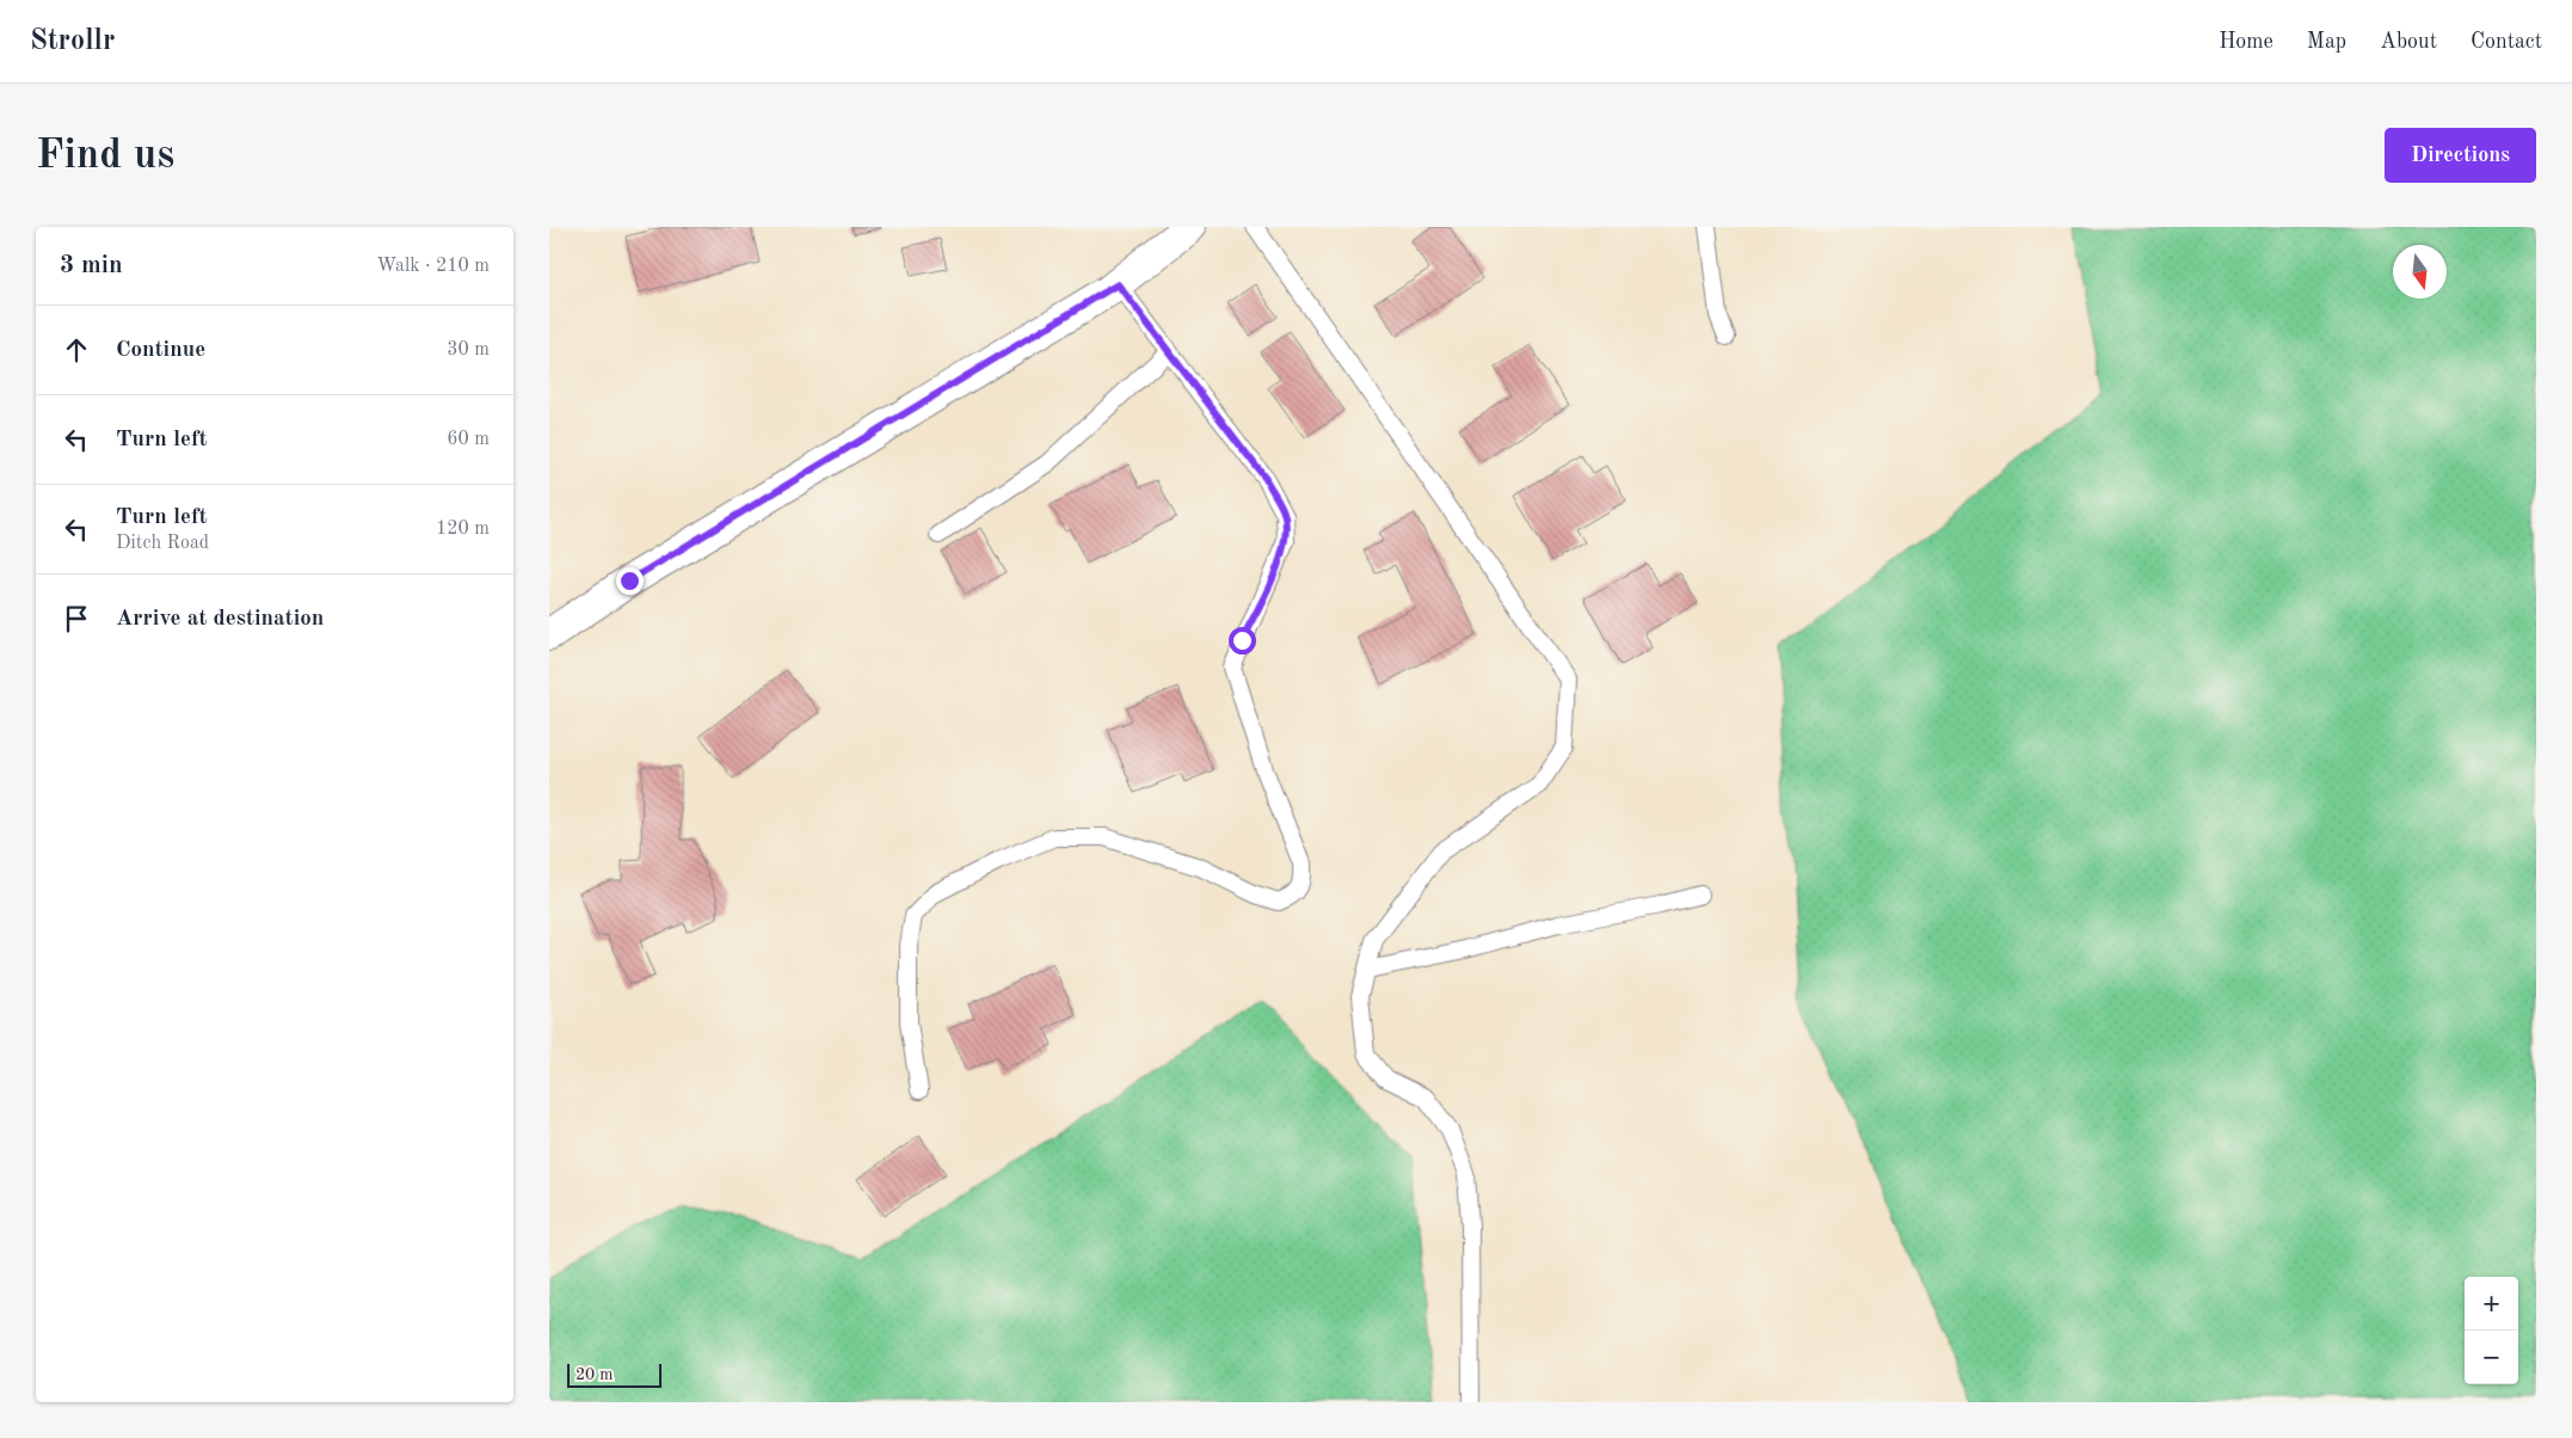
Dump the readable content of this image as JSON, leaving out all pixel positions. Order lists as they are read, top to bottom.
{
  "scale_bar": "20 m",
  "north": "bottom",
  "page": {
    "header": "Strollr",
    "nav": [
      "Home",
      "Map",
      "About",
      "Contact"
    ],
    "buttons": "Directions",
    "title": "Find us",
    "heading": ["3 min", "Walk · 210 m"],
    "list": [
      ["Continue", "30 m"],
      ["Turn left", "60 m"],
      ["Turn left", "Ditch Road", "120 m"],
      "Arrive at destination"
    ],
    "map_buttons": ["+", "−"],
    "scale": "20 m"
  }
}
